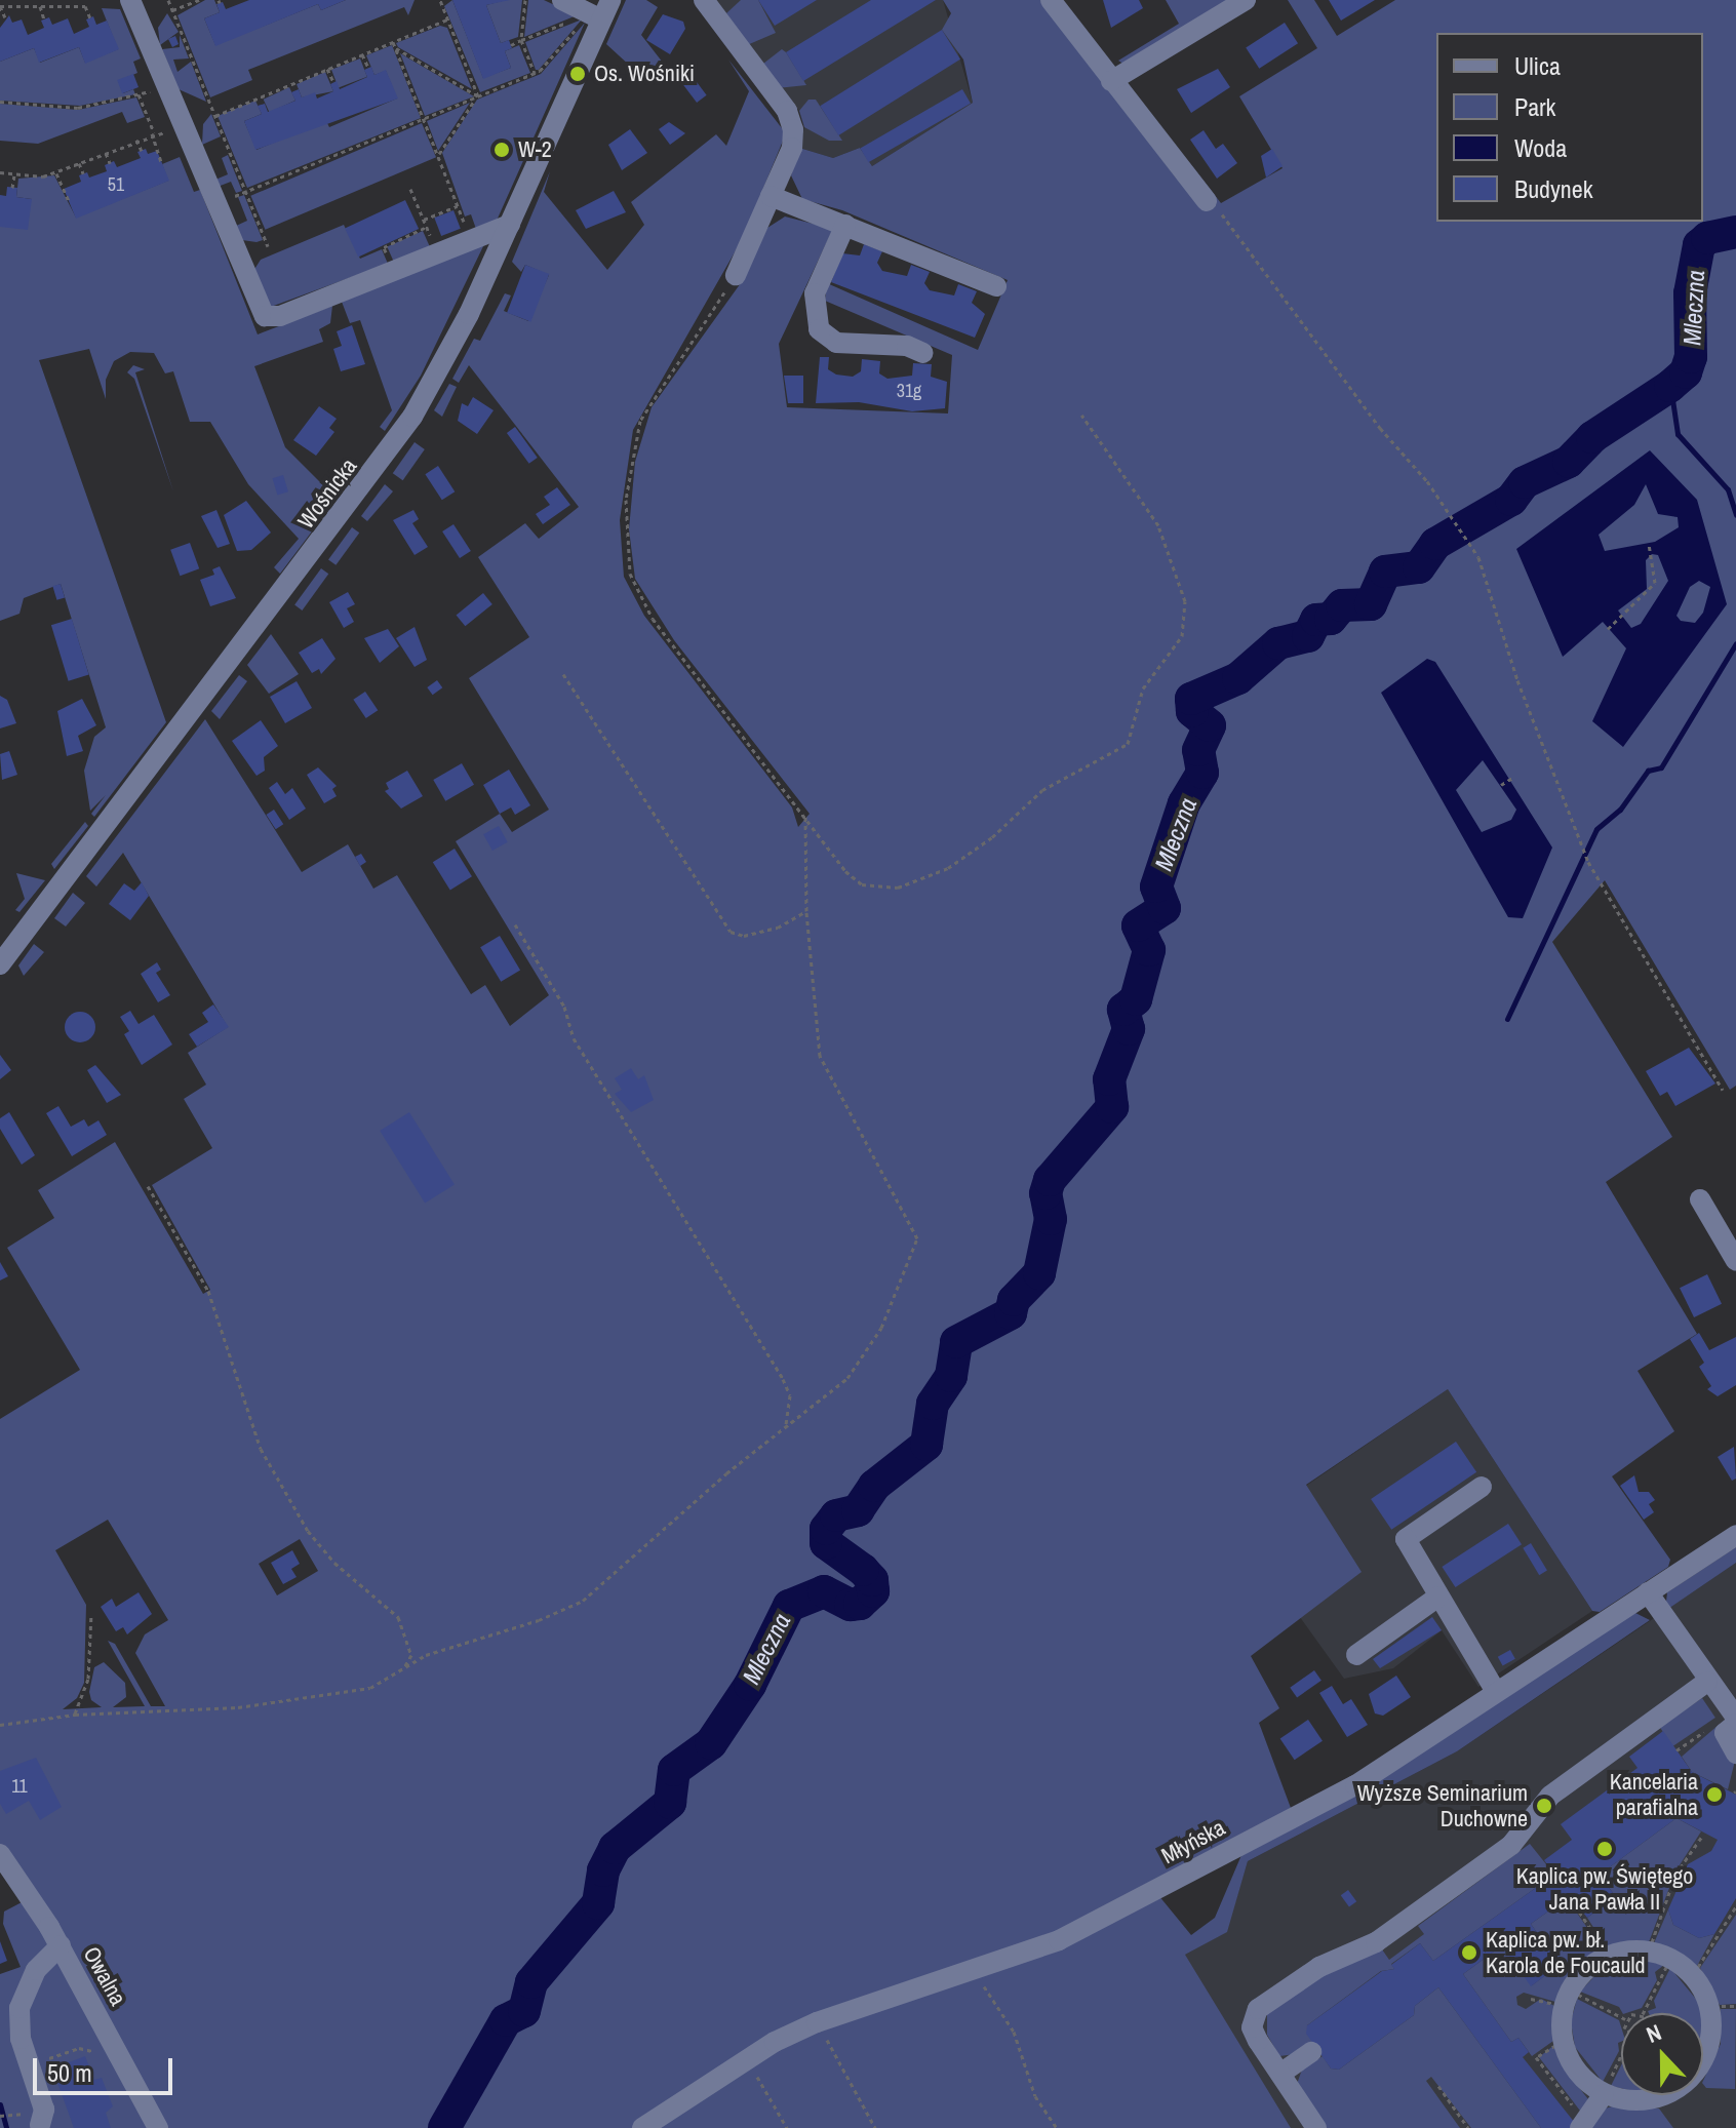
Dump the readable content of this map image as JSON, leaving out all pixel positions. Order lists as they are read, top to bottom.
{
  "streets": {
    "street": ["Wośnicka", "Młyńska", "Owalna"]
  },
  "water": ["Mleczna"],
  "places": [
    "Os. Wośniki",
    "W-2",
    "Kancelaria parafialna",
    "Wyższe Seminarium Duchowne",
    "Kaplica pw. Świętego Jana Pawła II",
    "Kaplica pw. bł. Karola de Foucauld"
  ],
  "house_numbers": ["51", "31g", "11"],
  "legend": [
    "Ulica",
    "Park",
    "Woda",
    "Budynek"
  ],
  "scale_bar": "50 m",
  "north": "top"
}
